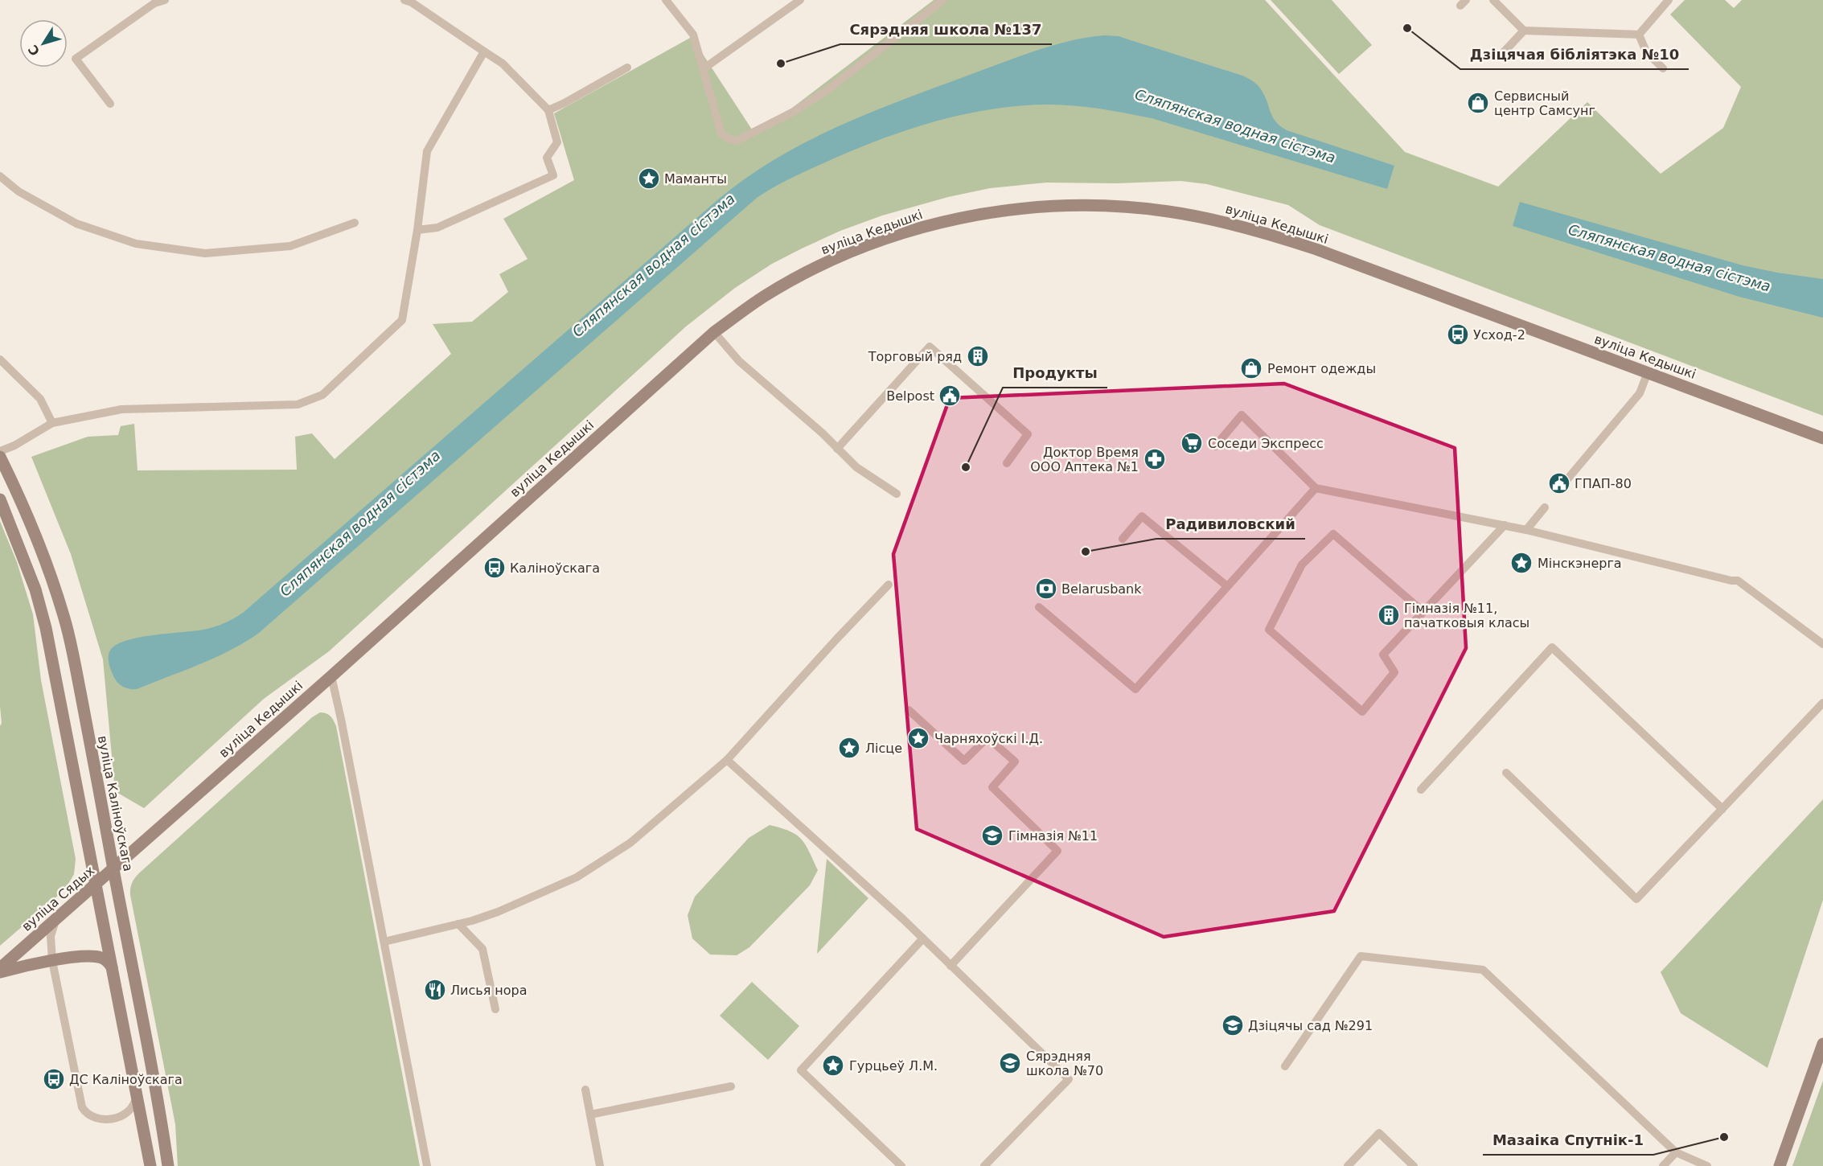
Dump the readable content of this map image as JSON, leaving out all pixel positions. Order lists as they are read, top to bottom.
{
  "streets": {
    "street": ["вуліца Кедышкі", "вуліца Каліноўскага", "вуліца Сядых"]
  },
  "crossings": [
    ["вуліца Кедышкі", "вуліца Каліноўскага"],
    ["вуліца Кедышкі", "вуліца Сядых"],
    ["вуліца Каліноўскага", "вуліца Сядых"]
  ],
  "water": ["Сляпянская водная сістэма"],
  "places": {
    "other": [
      "Дзіцячая бібліятэка №10",
      "Сярэдняя школа №137",
      "Продукты",
      "Радивиловский",
      "Мазаіка Спутнік-1"
    ],
    "shop": ["Сервисный центр Самсунг", "Ремонт одежды"],
    "place": [
      "Маманты",
      "Мінскэнерга",
      "Чарняхоўскі І.Д.",
      "Лісце",
      "Гурцьеў Л.М."
    ],
    "bus stop": ["Усход-2", "Каліноўскага", "ДС Каліноўскага"],
    "building": ["Торговый ряд", "Гімназія №11, пачатковыя класы"],
    "public building": ["Belpost", "ГПАП-80"],
    "supermarket": ["Соседи Экспресс"],
    "pharmacy": ["Доктор Время ООО Аптека №1"],
    "bank": ["Belarusbank"],
    "school or university": ["Гімназія №11", "Дзіцячы сад №291", "Сярэдняя школа №70"],
    "restaurant": ["Лисья нора"]
  },
  "north": "bottom left"
}
